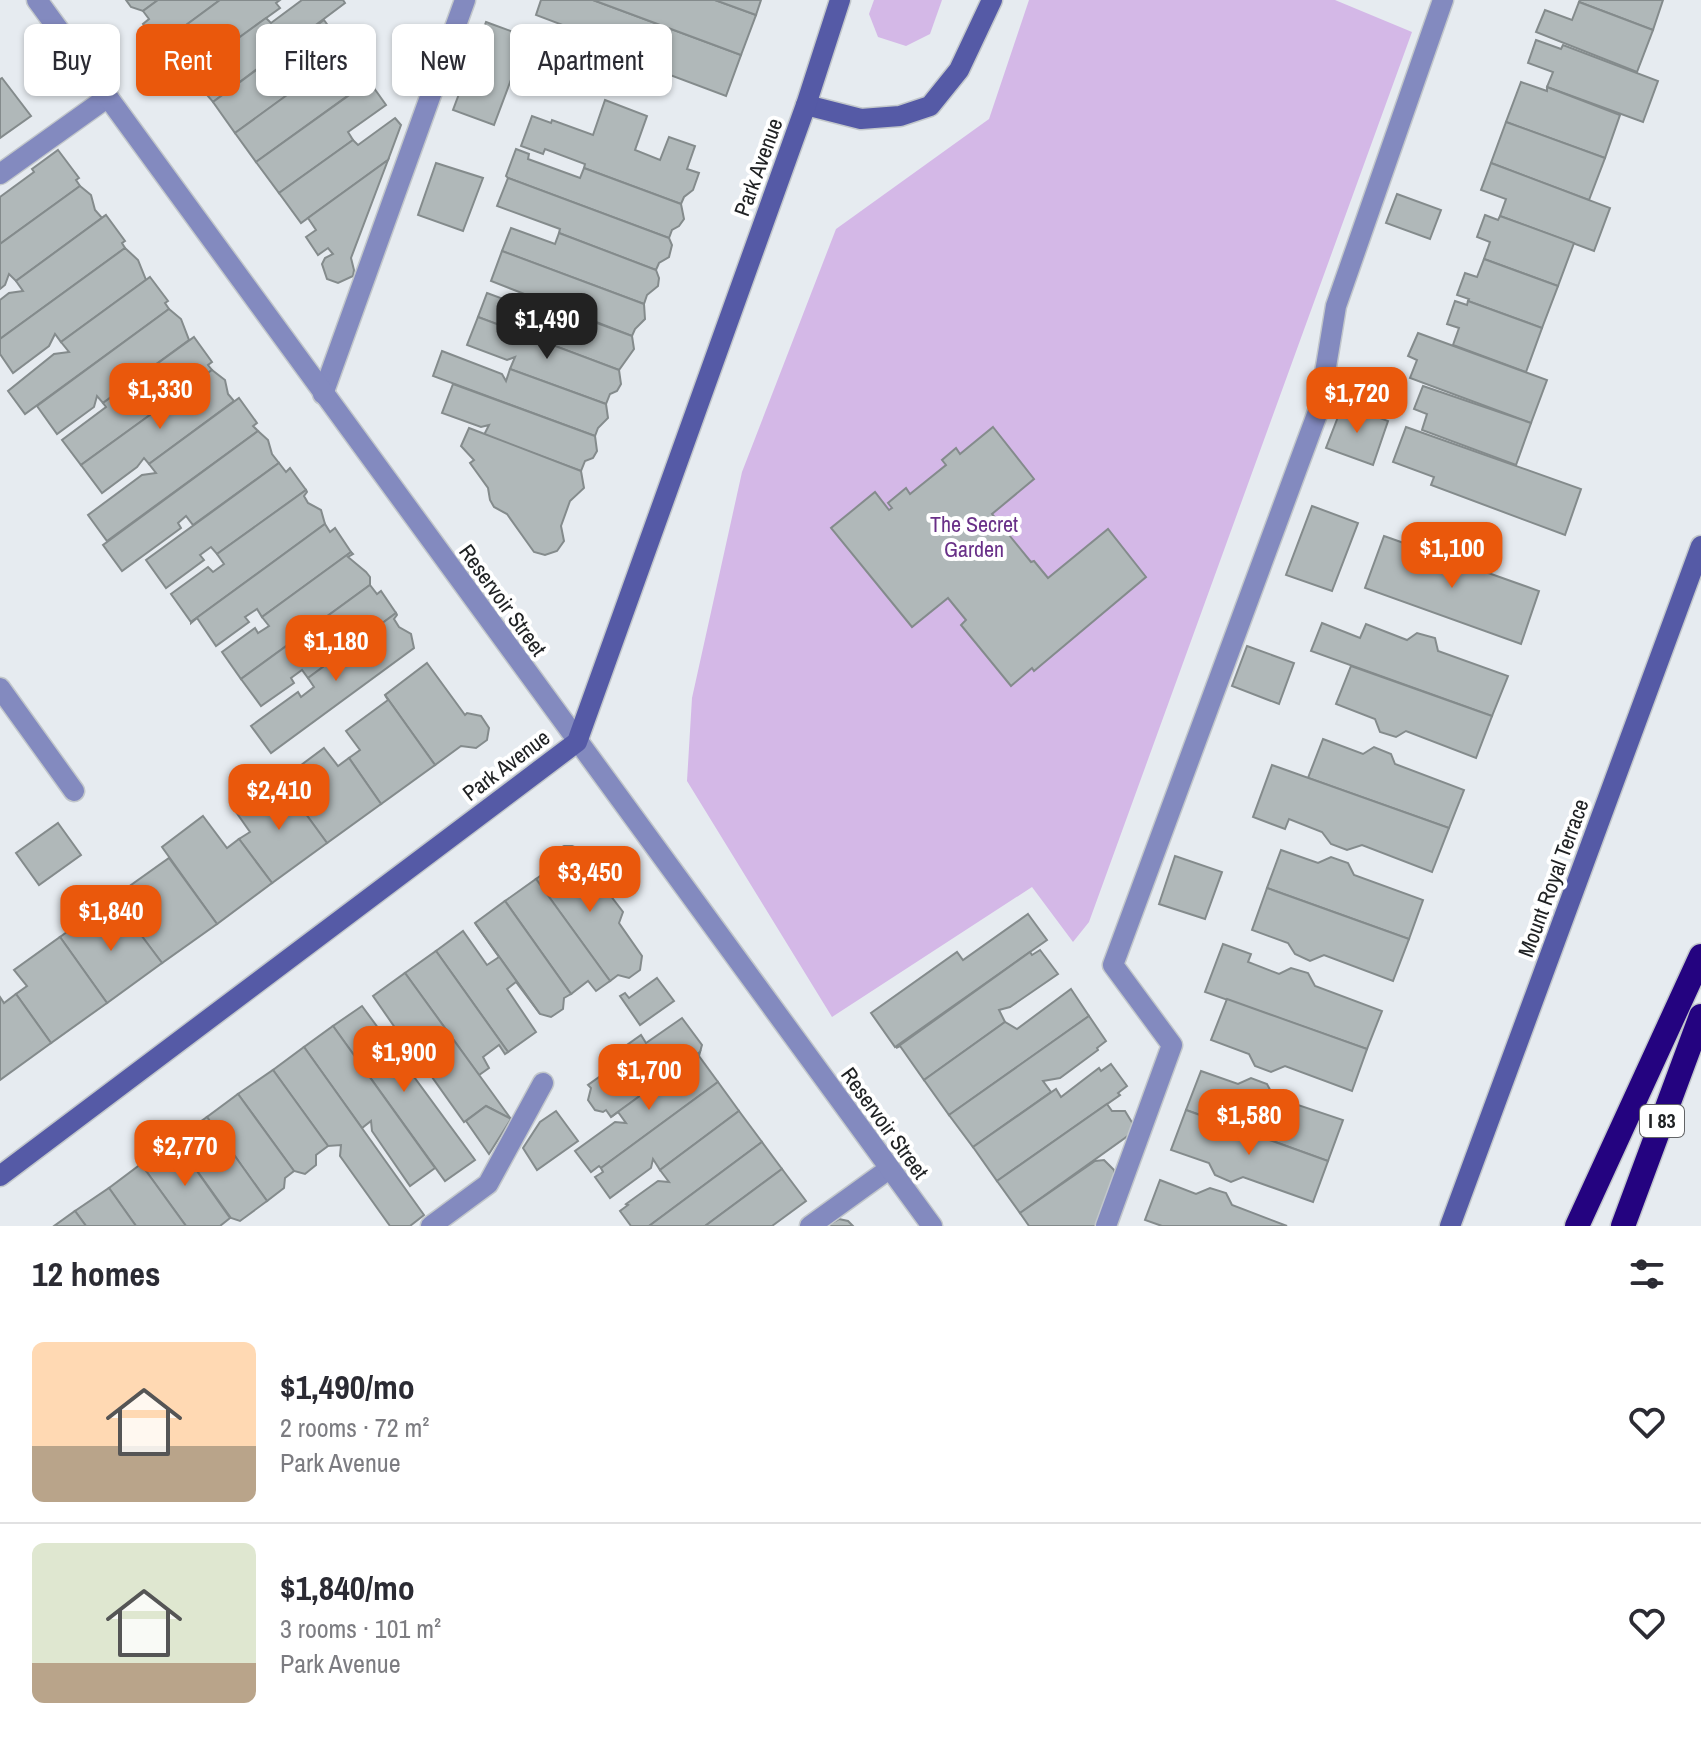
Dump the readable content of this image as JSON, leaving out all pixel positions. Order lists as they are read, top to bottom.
{
  "streets": {
    "highway": ["I 83"],
    "street": ["Park Avenue", "Reservoir Street", "Mount Royal Terrace"]
  },
  "crossings": [
    ["Park Avenue", "Reservoir Street"]
  ],
  "parks": ["The Secret Garden"],
  "page": {
    "chip": [
      "Buy",
      "Rent",
      "Filters",
      "New",
      "Apartment"
    ],
    "price": [
      "$1,490",
      "$1,330",
      "$1,720",
      "$1,100",
      "$1,180",
      "$2,410",
      "$3,450",
      "$1,840",
      "$1,900",
      "$1,700",
      "$1,580",
      "$2,770"
    ],
    "heading": "12 homes",
    "list": [
      {
        "name": "$1,490/mo",
        "note": "2 rooms · 72 m² · Park Avenue"
      },
      {
        "name": "$1,840/mo",
        "note": "3 rooms · 101 m² · Park Avenue"
      }
    ]
  }
}
